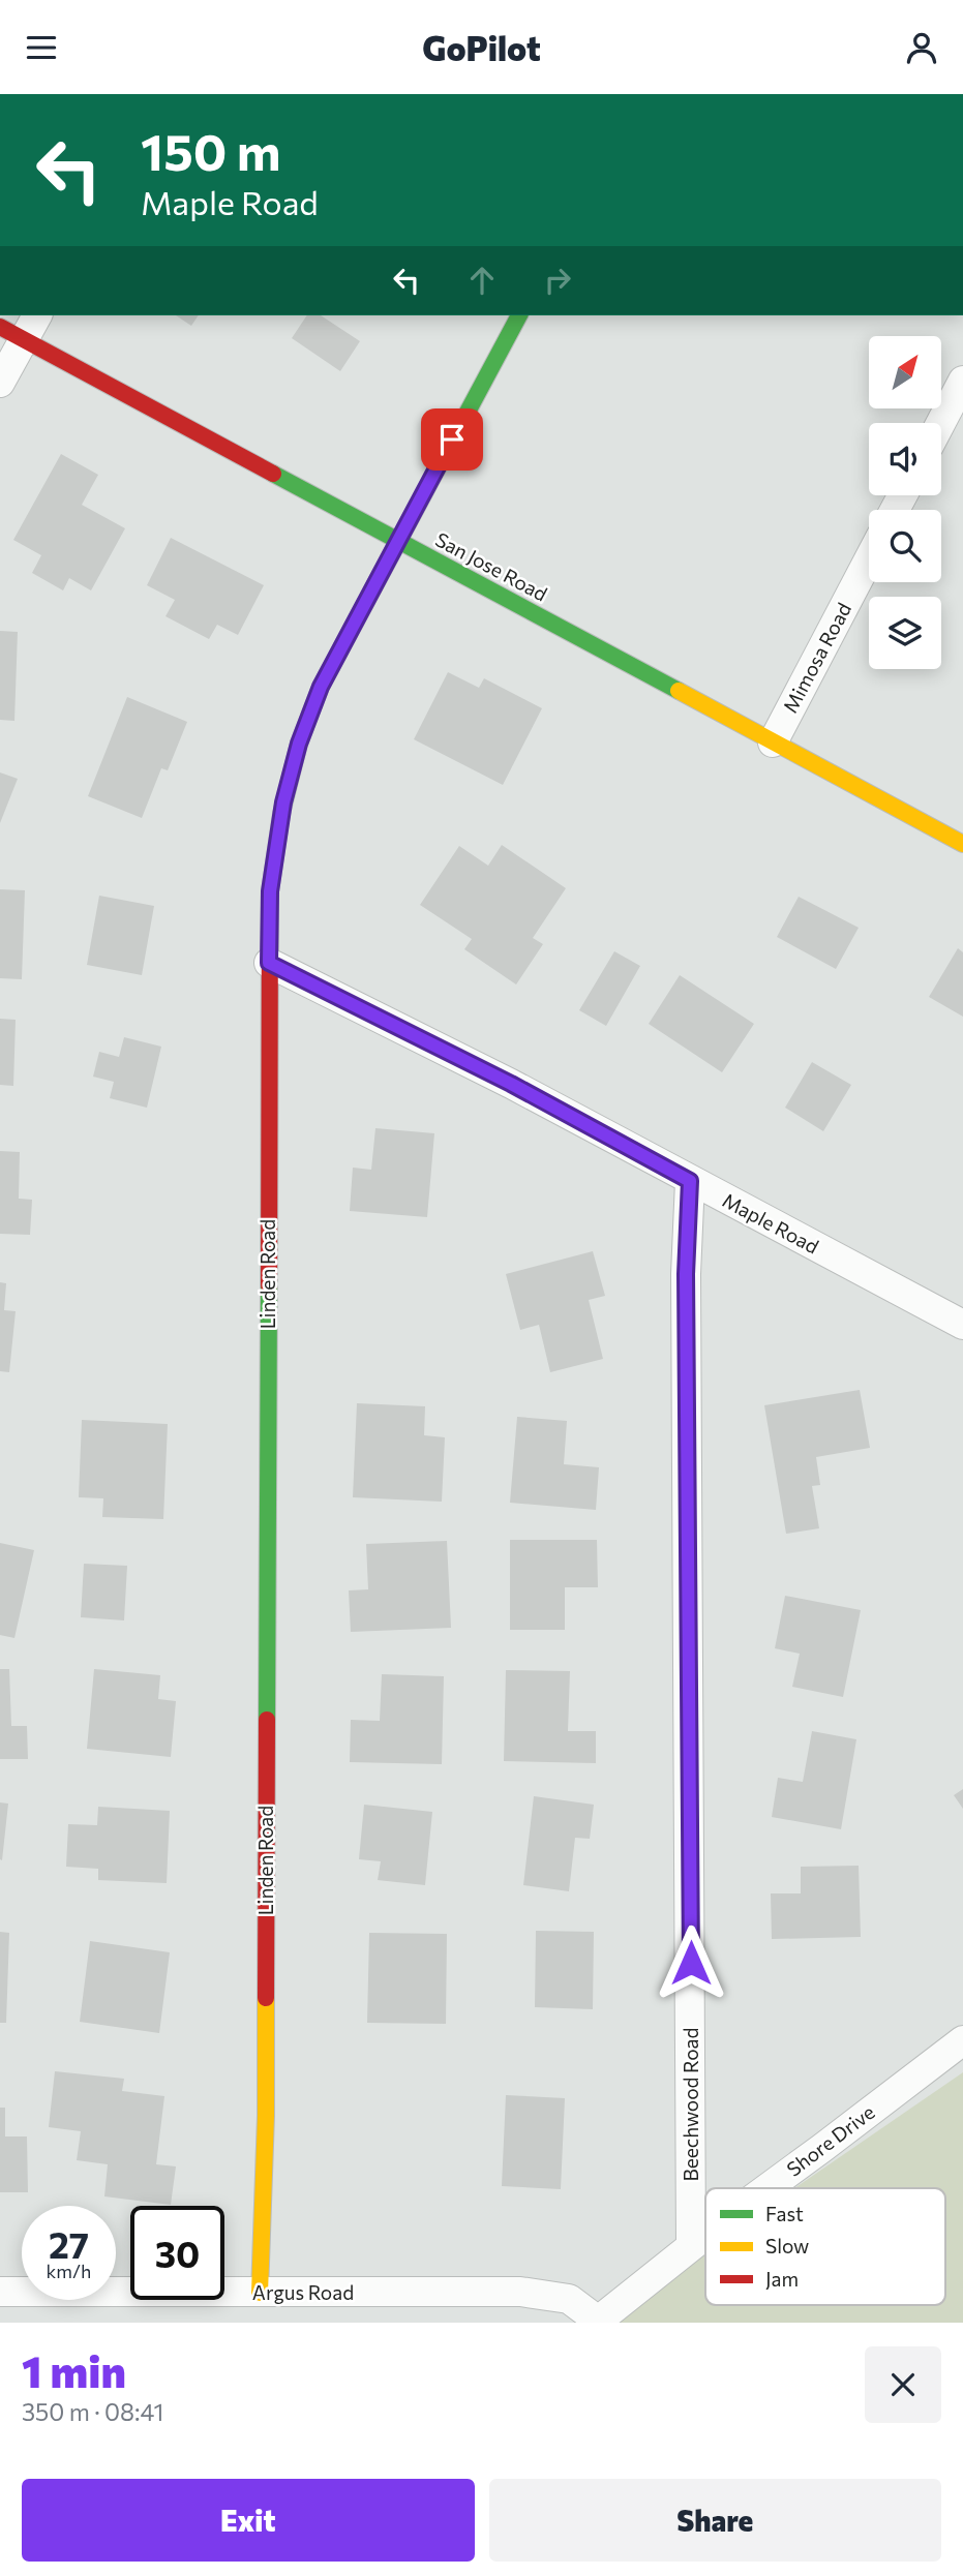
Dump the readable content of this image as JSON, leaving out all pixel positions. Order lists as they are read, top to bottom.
{
  "streets": {
    "street": [
      "San Jose Road",
      "Mimosa Road",
      "Maple Road",
      "Linden Road",
      "Beechwood Road",
      "Shore Drive",
      "Argus Road"
    ]
  },
  "crossings": [
    ["San Jose Road", "Mimosa Road"],
    ["San Jose Road", "Linden Road"],
    ["Maple Road", "Linden Road"],
    ["Maple Road", "Beechwood Road"],
    ["Linden Road", "Argus Road"],
    ["Beechwood Road", "Shore Drive"],
    ["Shore Drive", "Argus Road"]
  ],
  "legend": ["Fast", "Slow", "Jam"],
  "north": "top right",
  "page": {
    "header": "GoPilot",
    "turn": ["150 m", "Maple Road"],
    "speed": "27 km/h",
    "limit": "30",
    "heading": ["1 min", "350 m · 08:41"],
    "buttons": ["Exit", "Share"]
  }
}
